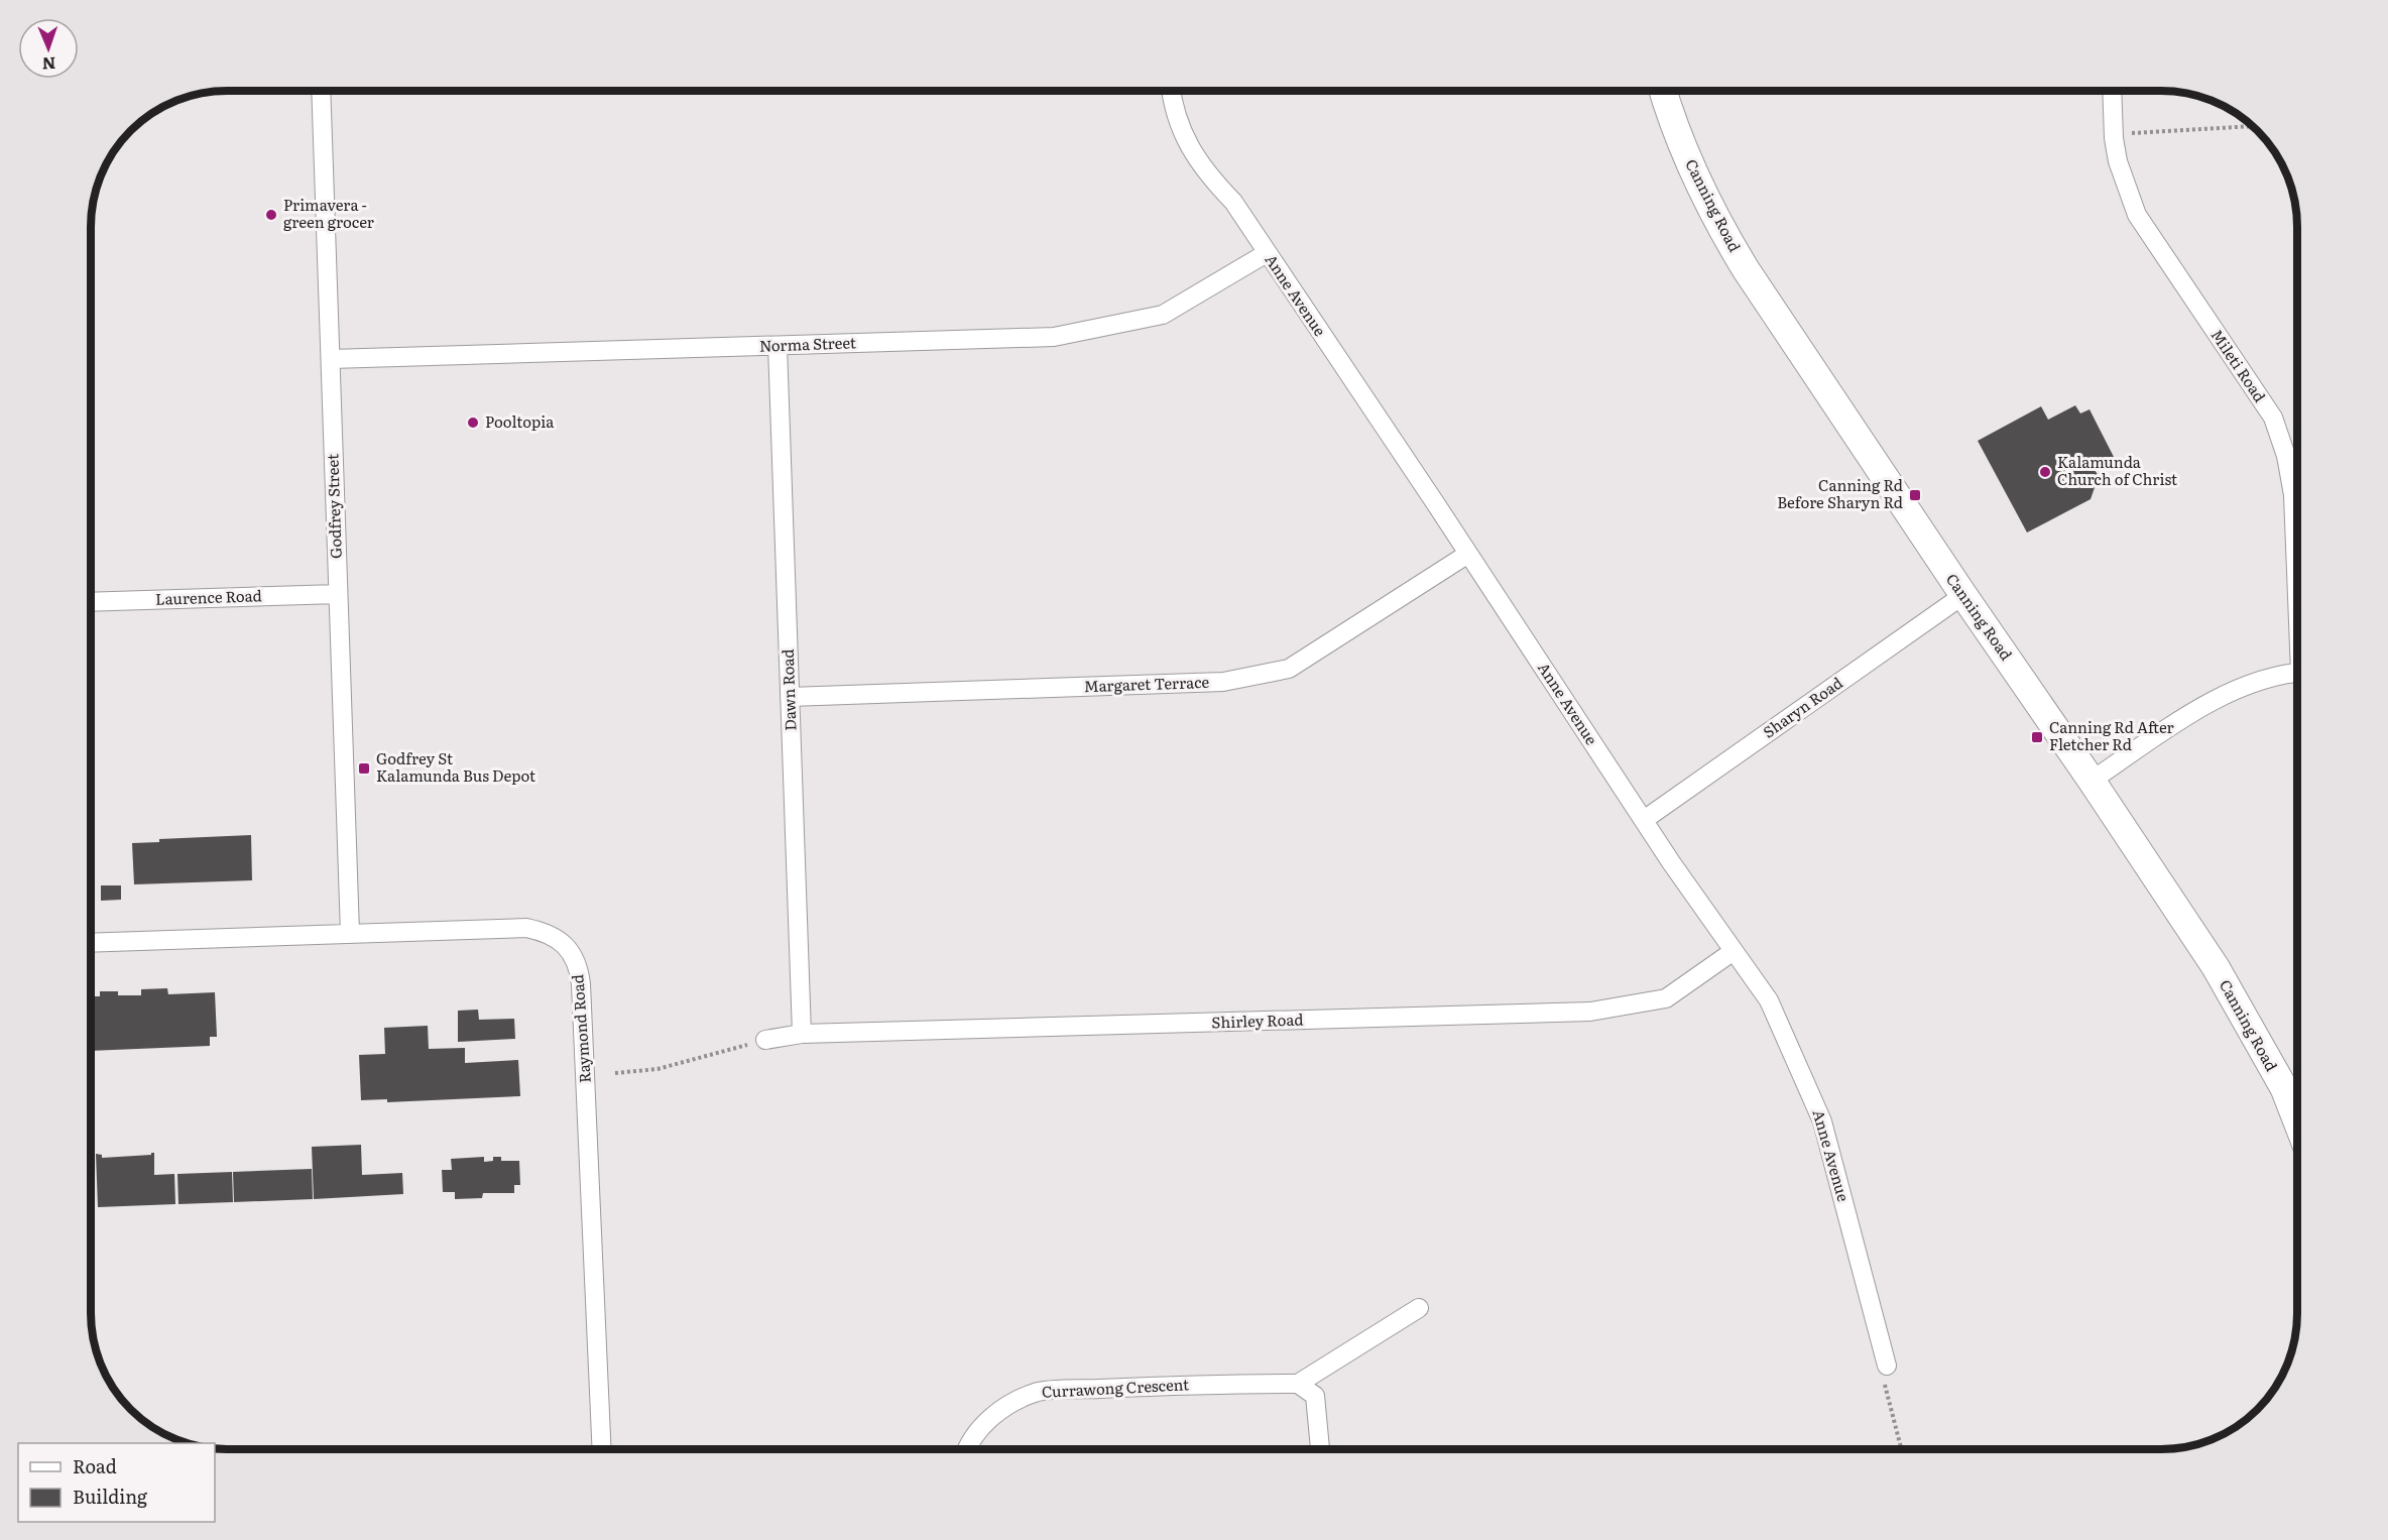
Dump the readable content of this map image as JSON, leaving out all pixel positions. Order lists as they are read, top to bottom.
{
  "streets": {
    "main road": ["Canning Road"],
    "street": [
      "Anne Avenue",
      "Norma Street",
      "Mileti Road",
      "Godfrey Street",
      "Laurence Road",
      "Margaret Terrace",
      "Dawn Road",
      "Sharyn Road",
      "Shirley Road",
      "Raymond Road",
      "Currawong Crescent"
    ]
  },
  "crossings": [
    ["Canning Road", "Sharyn Road"],
    ["Anne Avenue", "Norma Street"],
    ["Anne Avenue", "Margaret Terrace"],
    ["Anne Avenue", "Sharyn Road"],
    ["Anne Avenue", "Shirley Road"],
    ["Norma Street", "Godfrey Street"],
    ["Norma Street", "Dawn Road"],
    ["Godfrey Street", "Laurence Road"],
    ["Godfrey Street", "Raymond Road"],
    ["Margaret Terrace", "Dawn Road"],
    ["Dawn Road", "Shirley Road"]
  ],
  "places": {
    "other": ["Primavera - green grocer", "Pooltopia", "Kalamunda Church of Christ"],
    "transit": ["Canning Rd Before Sharyn Rd", "Canning Rd After Fletcher Rd", "Godfrey St Kalamunda Bus Depot"]
  },
  "legend": ["Road", "Building"],
  "north": "bottom"
}
